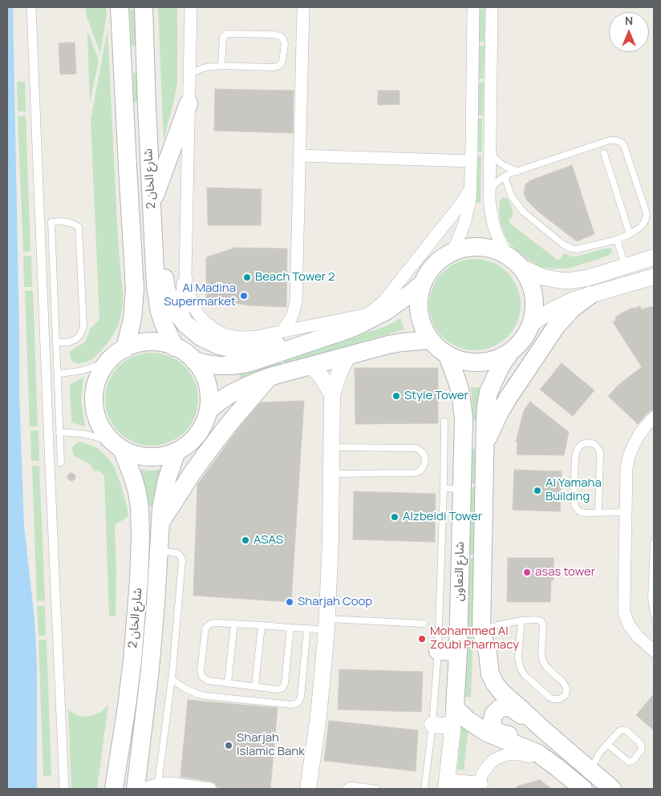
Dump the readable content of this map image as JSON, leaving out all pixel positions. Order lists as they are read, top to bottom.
{
  "streets": {
    "main road": ["شارع الخان 2", "شارع التعاون"]
  },
  "places": [
    "Beach Tower 2",
    "Al Madina Supermarket",
    "Style Tower",
    "Al Yamaha Building",
    "Alzbeidi Tower",
    "ASAS",
    "asas tower",
    "Sharjah Coop",
    "Mohammed Al Zoubi Pharmacy",
    "Sharjah Islamic Bank"
  ],
  "north": "top"
}
